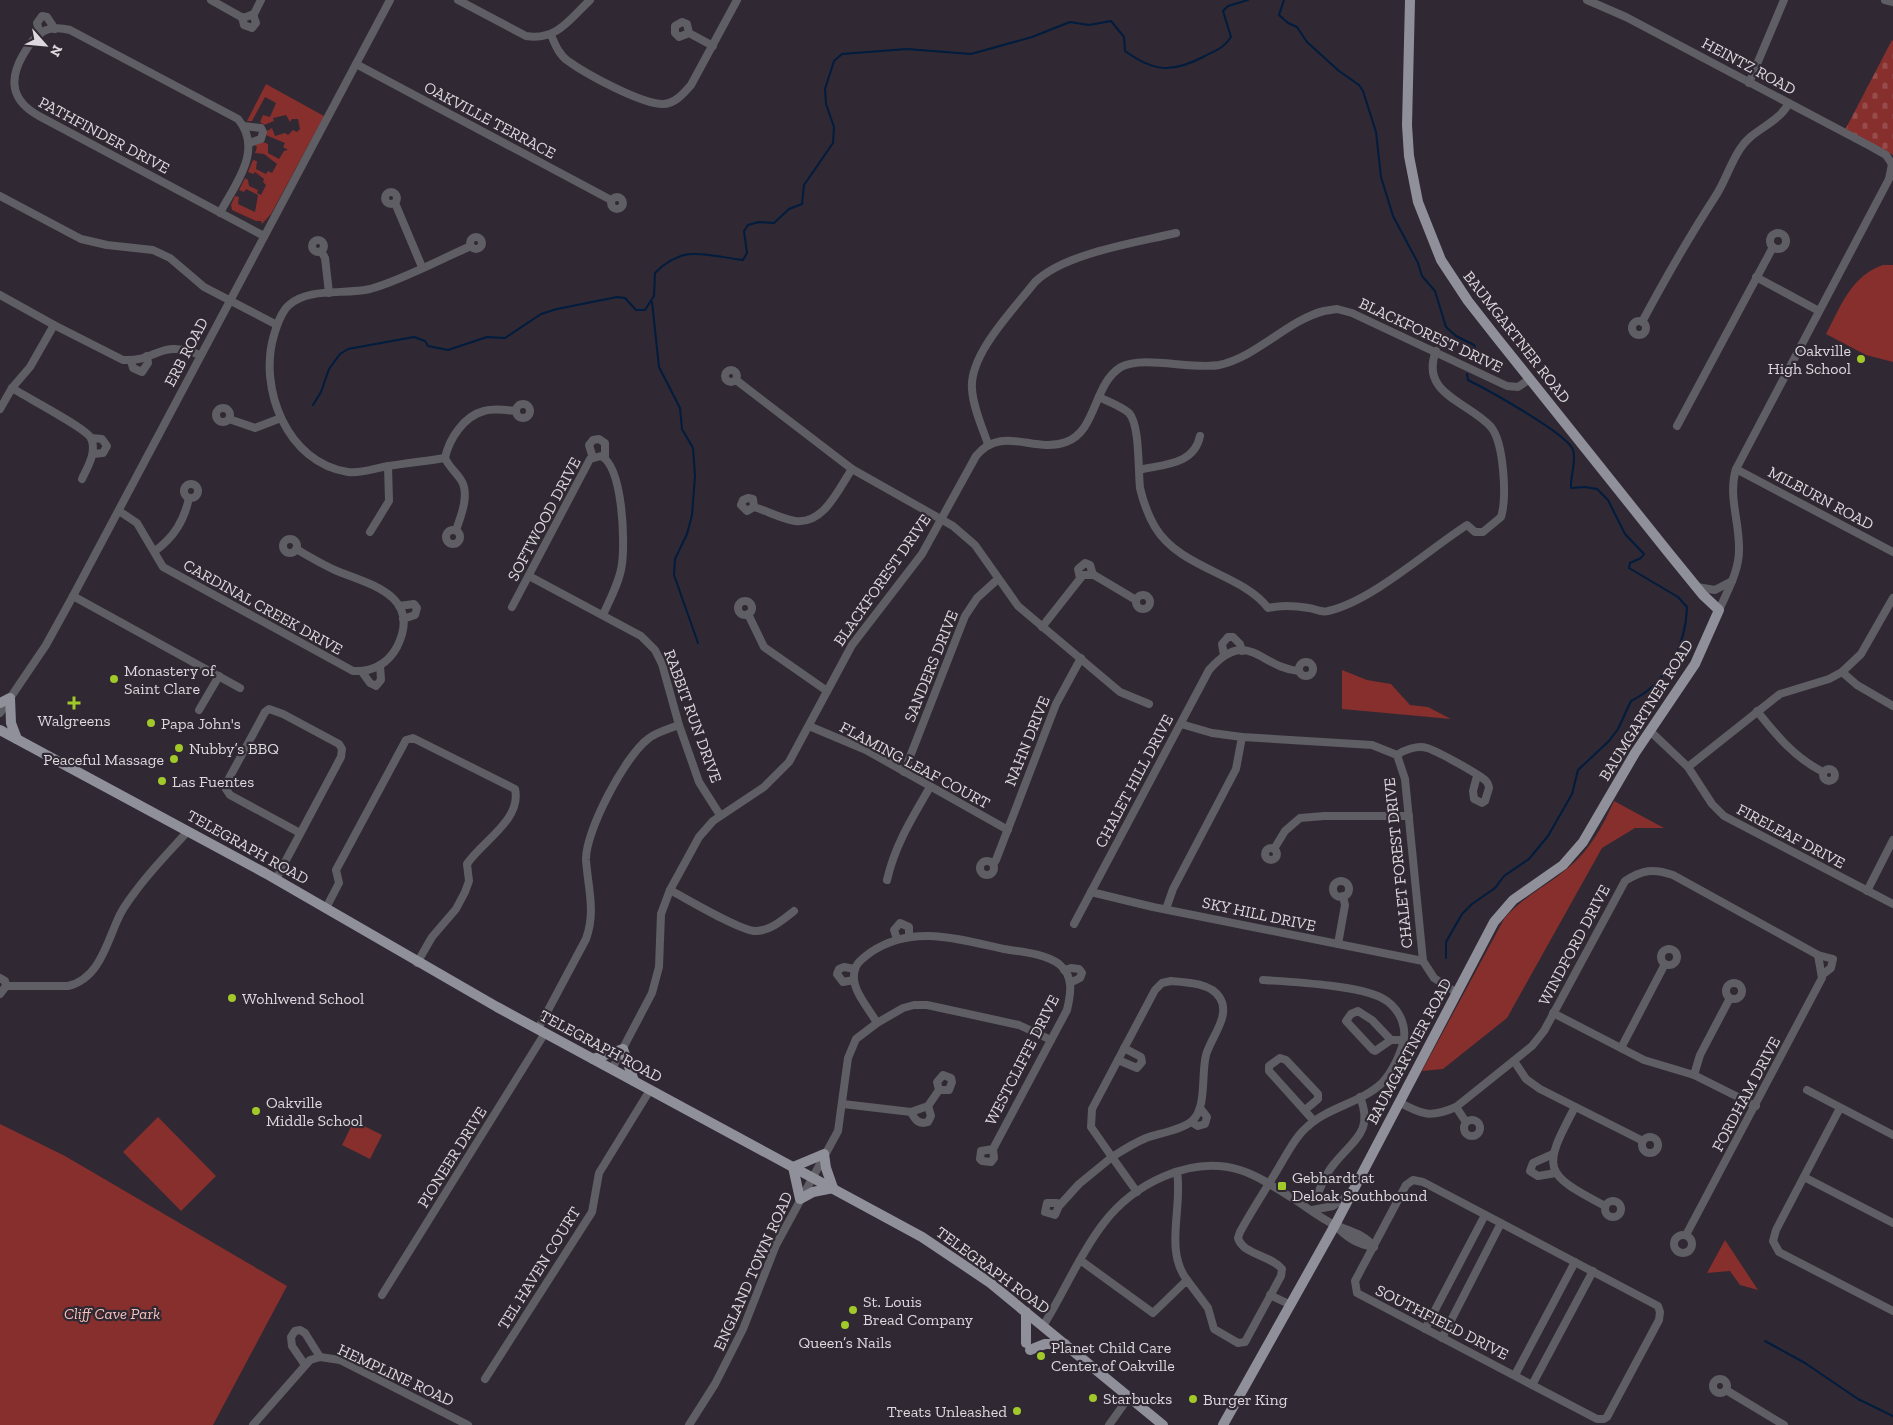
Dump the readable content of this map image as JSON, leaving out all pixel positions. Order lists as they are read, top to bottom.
{
  "streets": {
    "main road": ["BAUMGARTNER ROAD", "TELEGRAPH ROAD"],
    "street": [
      "HEINTZ ROAD",
      "OAKVILLE TERRACE",
      "PATHFINDER DRIVE",
      "BLACKFOREST DRIVE",
      "ERB ROAD",
      "MILBURN ROAD",
      "SOFTWOOD DRIVE",
      "CARDINAL CREEK DRIVE",
      "SANDERS DRIVE",
      "RABBIT RUN DRIVE",
      "NAHN DRIVE",
      "FLAMING LEAF COURT",
      "CHALET HILL DRIVE",
      "FIRELEAF DRIVE",
      "CHALET FOREST DRIVE",
      "SKY HILL DRIVE",
      "WINDFORD DRIVE",
      "WESTCLIFFE DRIVE",
      "FORDHAM DRIVE",
      "PIONEER DRIVE",
      "TEL HAVEN COURT",
      "ENGLAND TOWN ROAD",
      "SOUTHFIELD DRIVE",
      "HEMPLINE ROAD"
    ]
  },
  "crossings": [
    ["OAKVILLE TERRACE", "ERB ROAD"],
    ["PATHFINDER DRIVE", "ERB ROAD"],
    ["BLACKFOREST DRIVE", "BAUMGARTNER ROAD"],
    ["BLACKFOREST DRIVE", "RABBIT RUN DRIVE"],
    ["BLACKFOREST DRIVE", "FLAMING LEAF COURT"],
    ["BLACKFOREST DRIVE", "TELEGRAPH ROAD"],
    ["BAUMGARTNER ROAD", "FIRELEAF DRIVE"],
    ["BAUMGARTNER ROAD", "CHALET FOREST DRIVE"],
    ["BAUMGARTNER ROAD", "WINDFORD DRIVE"],
    ["ERB ROAD", "CARDINAL CREEK DRIVE"],
    ["SOFTWOOD DRIVE", "RABBIT RUN DRIVE"],
    ["SANDERS DRIVE", "FLAMING LEAF COURT"],
    ["RABBIT RUN DRIVE", "PIONEER DRIVE"],
    ["NAHN DRIVE", "FLAMING LEAF COURT"],
    ["CHALET HILL DRIVE", "CHALET FOREST DRIVE"],
    ["CHALET HILL DRIVE", "SKY HILL DRIVE"],
    ["TELEGRAPH ROAD", "PIONEER DRIVE"],
    ["TELEGRAPH ROAD", "TEL HAVEN COURT"],
    ["TELEGRAPH ROAD", "ENGLAND TOWN ROAD"],
    ["CHALET FOREST DRIVE", "SKY HILL DRIVE"],
    ["WINDFORD DRIVE", "FORDHAM DRIVE"],
    ["WESTCLIFFE DRIVE", "ENGLAND TOWN ROAD"]
  ],
  "parks": ["Cliff Cave Park"],
  "places": {
    "other": [
      "Oakville High School",
      "Monastery of Saint Clare",
      "Papa John's",
      "Nubby’s BBQ",
      "Peaceful Massage",
      "Las Fuentes",
      "Wohlwend School",
      "Oakville Middle School",
      "St. Louis Bread Company",
      "Queen’s Nails",
      "Planet Child Care Center of Oakville",
      "Starbucks",
      "Burger King",
      "Treats Unleashed"
    ],
    "health": ["Walgreens"],
    "transit": ["Gebhardt at Deloak Southbound"]
  },
  "north": "bottom right"
}
